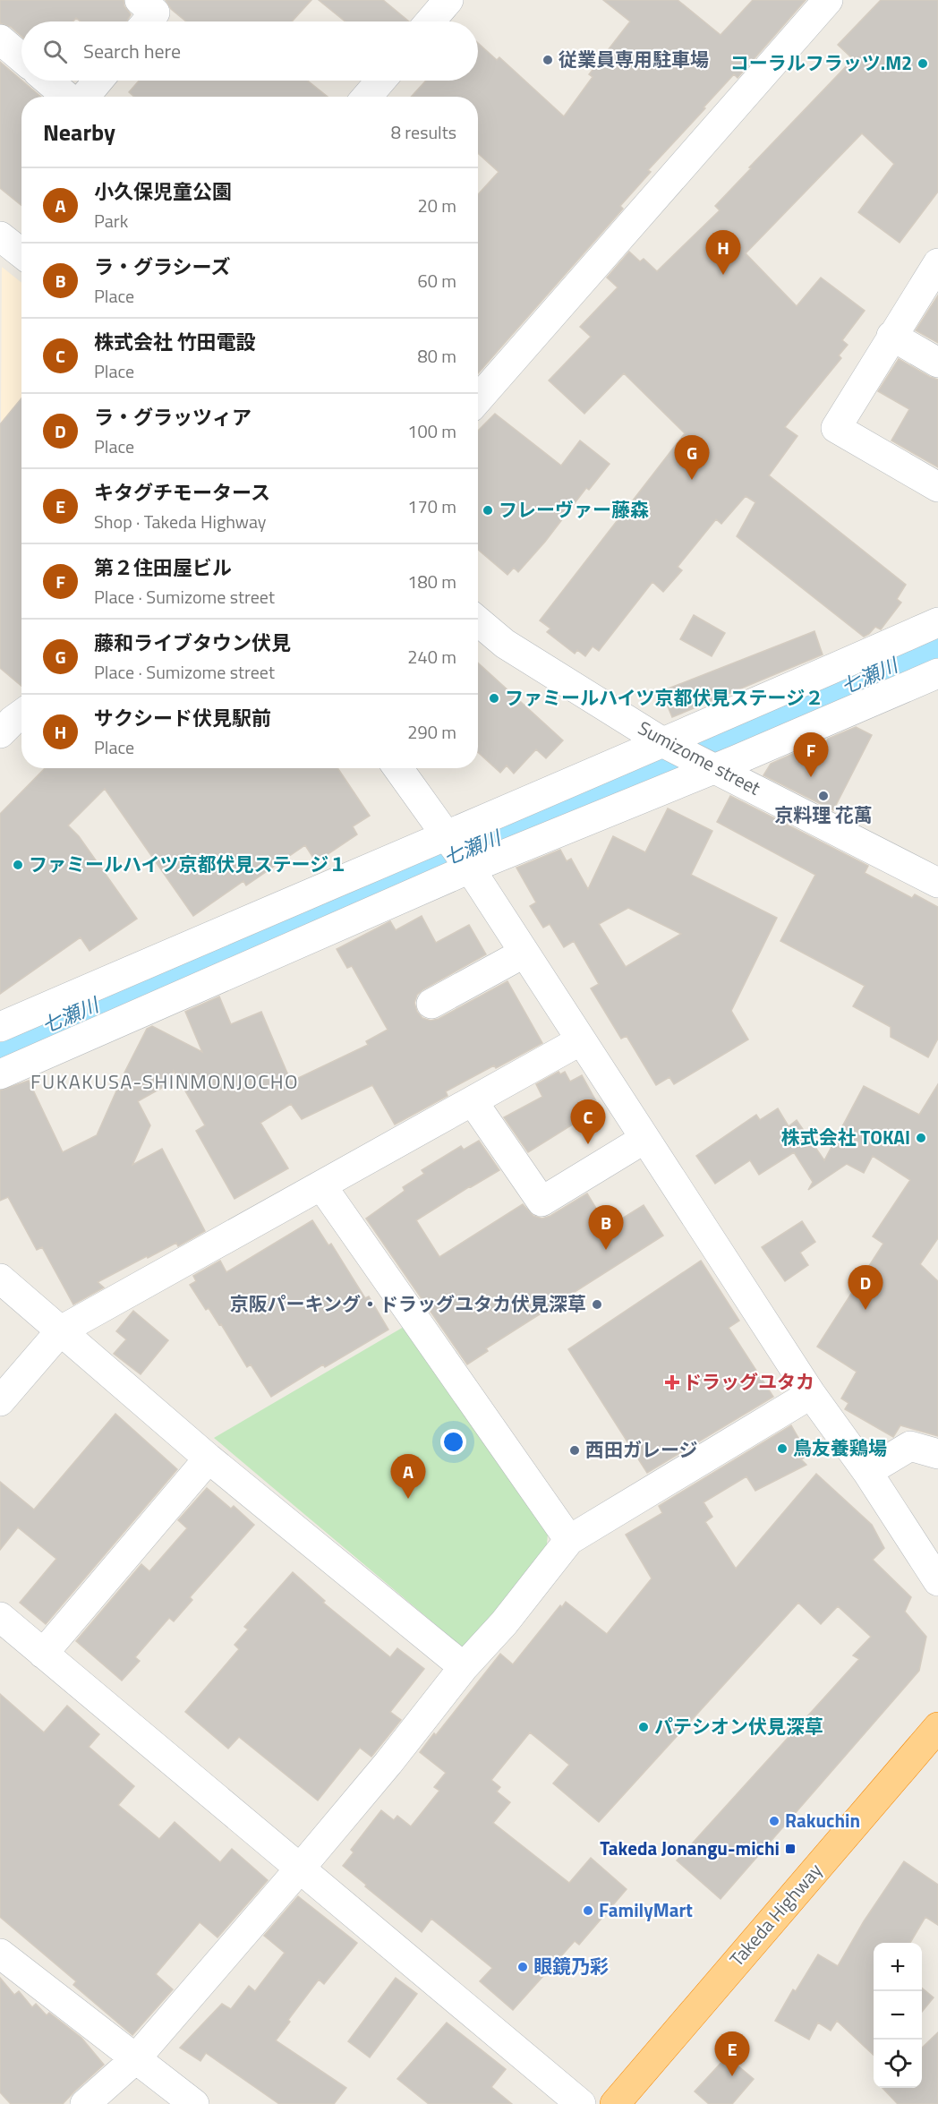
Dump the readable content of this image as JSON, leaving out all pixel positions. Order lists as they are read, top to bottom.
{
  "streets": {
    "highway": ["Takeda Highway"],
    "street": ["Sumizome street"]
  },
  "districts": ["FUKAKUSA-SHINMONJOCHO"],
  "water": ["七瀬川"],
  "places": {
    "other": [
      "従業員専用駐車場",
      "コーラルフラッツ.M2",
      "フレーヴァー藤森",
      "ファミールハイツ京都伏見ステージ２",
      "京料理 花萬",
      "ファミールハイツ京都伏見ステージ１",
      "株式会社 TOKAI",
      "京阪パーキング・ドラッグユタカ伏見深草",
      "鳥友養鶏場",
      "西田ガレージ",
      "パテシオン伏見深草",
      "Rakuchin",
      "FamilyMart",
      "眼鏡乃彩"
    ],
    "health": ["ドラッグユタカ"],
    "transit": ["Takeda Jonangu-michi"]
  },
  "page": {
    "search": "Search here",
    "heading": ["Nearby", "8 results"],
    "list": [
      {
        "mark": "A",
        "name": "小久保児童公園",
        "note": "Park",
        "value": "20 m"
      },
      {
        "mark": "B",
        "name": "ラ・グラシーズ",
        "note": "Place",
        "value": "60 m"
      },
      {
        "mark": "C",
        "name": "株式会社 竹田電設",
        "note": "Place",
        "value": "80 m"
      },
      {
        "mark": "D",
        "name": "ラ・グラッツィア",
        "note": "Place",
        "value": "100 m"
      },
      {
        "mark": "E",
        "name": "キタグチモータース",
        "note": "Shop · Takeda Highway",
        "value": "170 m"
      },
      {
        "mark": "F",
        "name": "第２住田屋ビル",
        "note": "Place · Sumizome street",
        "value": "180 m"
      },
      {
        "mark": "G",
        "name": "藤和ライブタウン伏見",
        "note": "Place · Sumizome street",
        "value": "240 m"
      },
      {
        "mark": "H",
        "name": "サクシード伏見駅前",
        "note": "Place",
        "value": "290 m"
      }
    ],
    "pins": [
      "H",
      "G",
      "F",
      "C",
      "B",
      "D",
      "A",
      "E"
    ],
    "map_buttons": ["+", "−"]
  }
}
